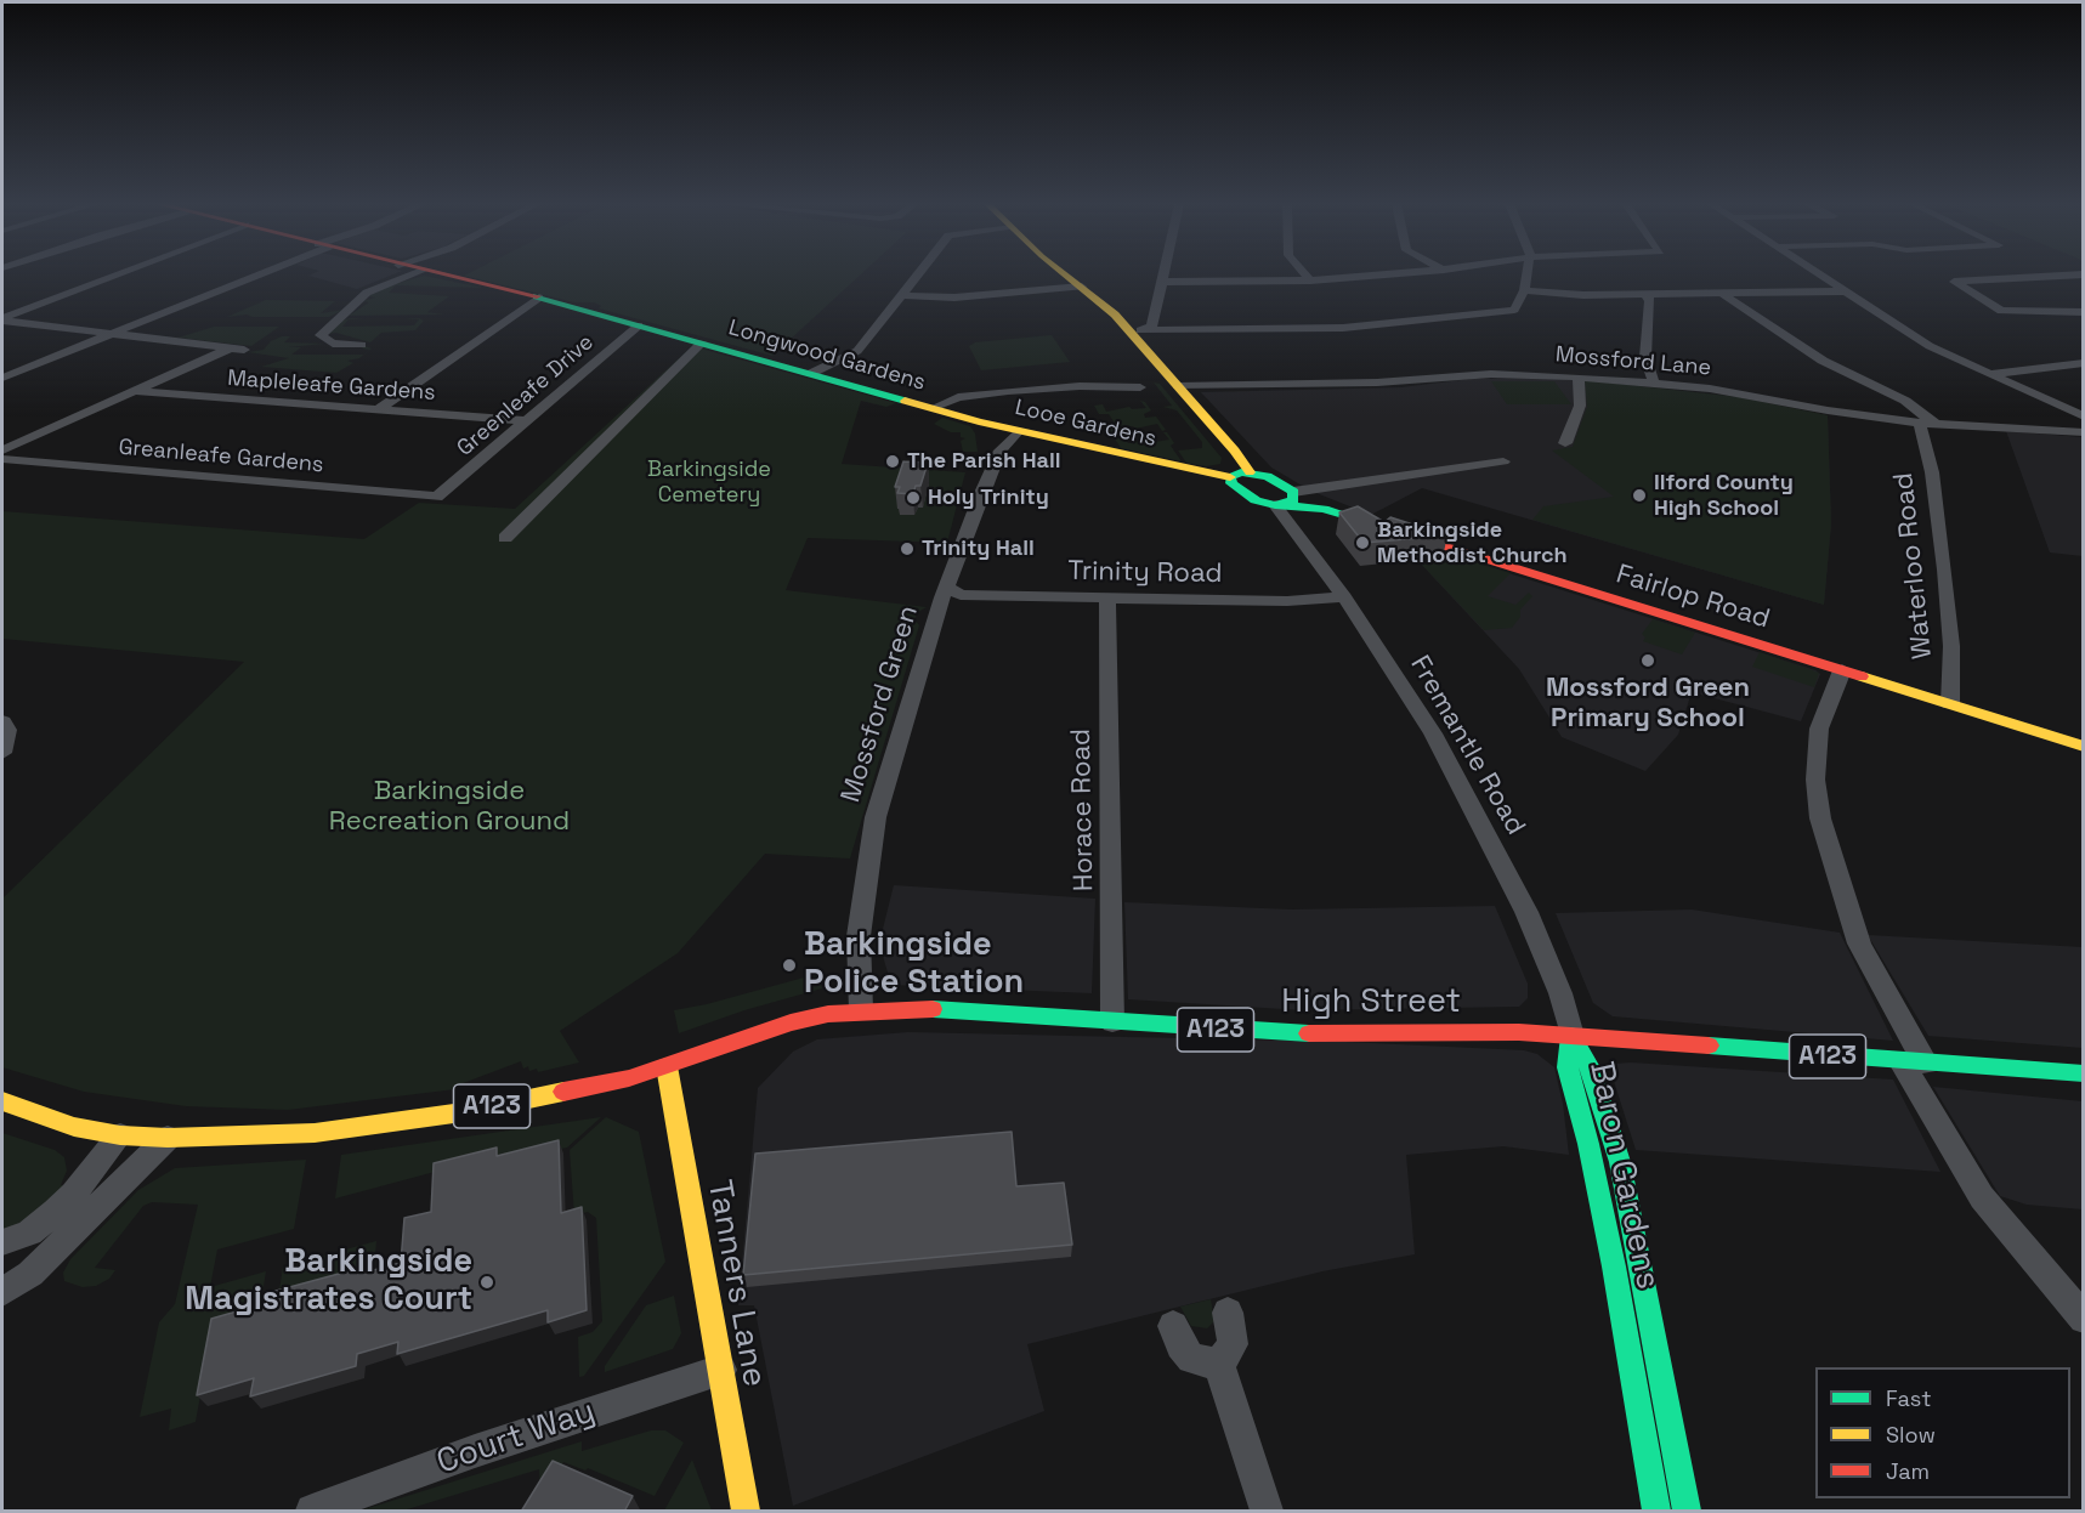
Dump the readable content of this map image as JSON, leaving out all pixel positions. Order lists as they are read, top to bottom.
{
  "streets": {
    "street": [
      "Longwood Gardens",
      "Mossford Lane",
      "Mapleleafe Gardens",
      "Greenleafe Drive",
      "Looe Gardens",
      "Greanleafe Gardens",
      "Waterloo Road",
      "Trinity Road",
      "Fairlop Road",
      "Mossford Green",
      "Fremantle Road",
      "Horace Road",
      "High Street",
      "A123",
      "Baron Gardens",
      "Tanners Lane",
      "Court Way"
    ]
  },
  "crossings": [
    ["Longwood Gardens", "Greenleafe Drive"],
    ["Longwood Gardens", "Looe Gardens"],
    ["Mossford Lane", "Waterloo Road"],
    ["Mapleleafe Gardens", "Greenleafe Drive"],
    ["Greenleafe Drive", "Greanleafe Gardens"],
    ["Looe Gardens", "Mossford Green"],
    ["Waterloo Road", "Fairlop Road"],
    ["Trinity Road", "Mossford Green"],
    ["Trinity Road", "Fremantle Road"],
    ["Trinity Road", "Horace Road"],
    ["Fairlop Road", "Fremantle Road"],
    ["Mossford Green", "High Street"],
    ["Fremantle Road", "High Street"],
    ["Fremantle Road", "Baron Gardens"],
    ["Horace Road", "High Street"],
    ["High Street", "A123"],
    ["High Street", "Baron Gardens"],
    ["High Street", "Tanners Lane"],
    ["A123", "Tanners Lane"],
    ["Tanners Lane", "Court Way"]
  ],
  "parks": ["Barkingside Cemetery", "Barkingside Recreation Ground"],
  "places": [
    "The Parish Hall",
    "Ilford County High School",
    "Holy Trinity",
    "Barkingside Methodist Church",
    "Trinity Hall",
    "Mossford Green Primary School",
    "Barkingside Police Station",
    "Barkingside Magistrates Court"
  ],
  "legend": ["Fast", "Slow", "Jam"]
}
